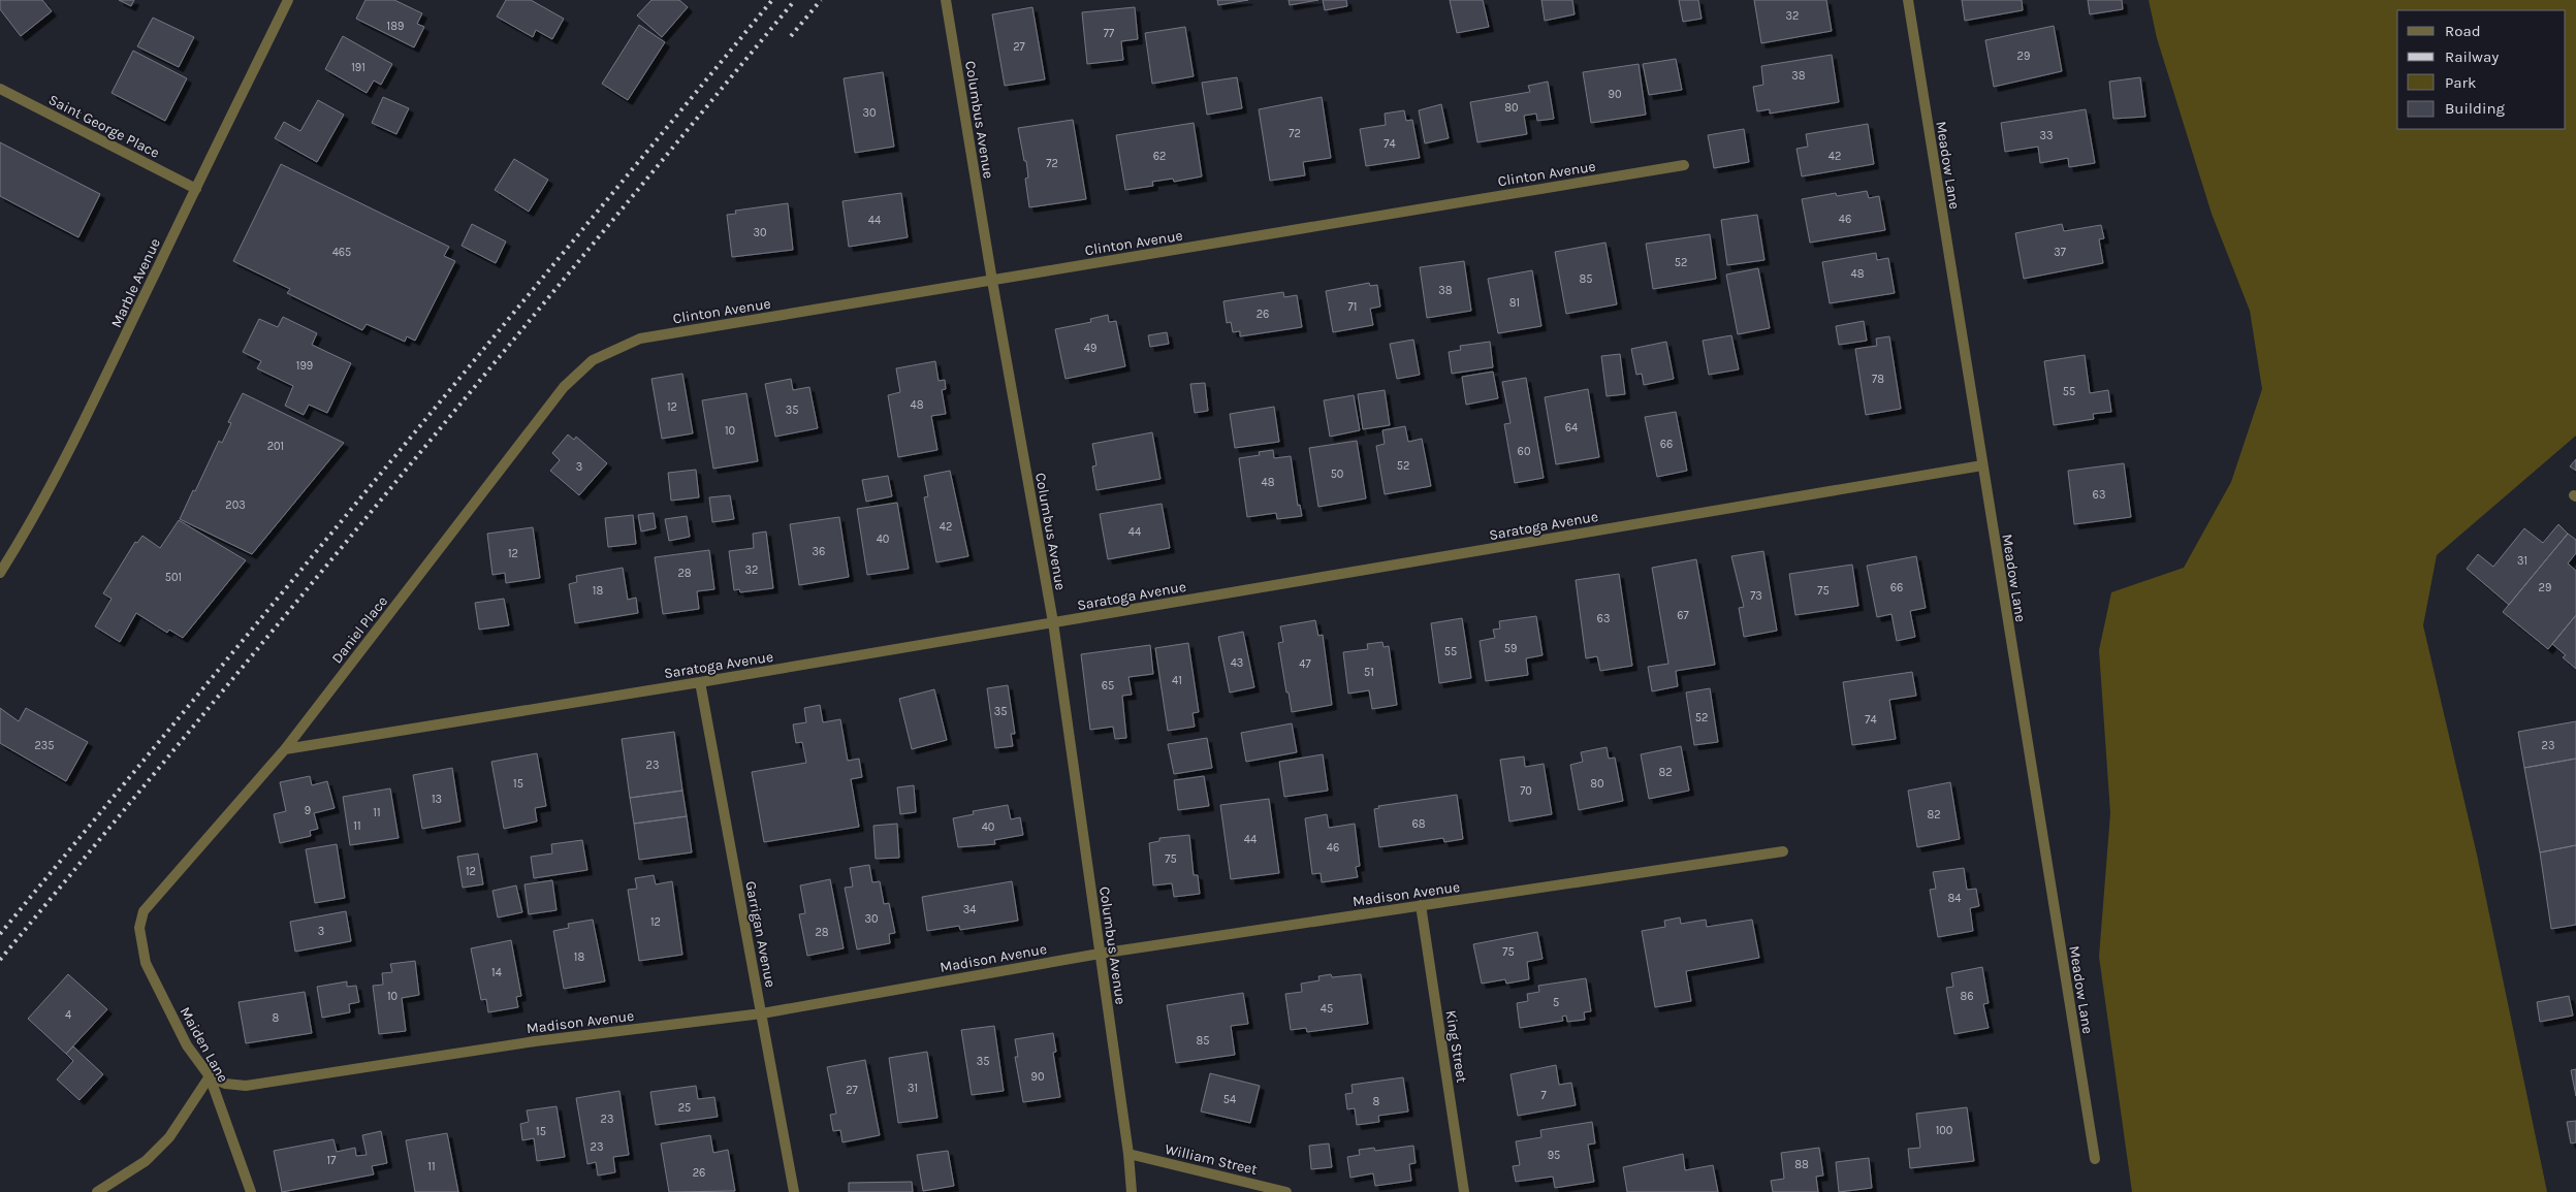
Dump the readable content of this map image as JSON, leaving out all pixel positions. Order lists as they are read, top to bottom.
{
  "streets": {
    "street": [
      "Columbus Avenue",
      "Saint George Place",
      "Meadow Lane",
      "Clinton Avenue",
      "Marble Avenue",
      "Saratoga Avenue",
      "Daniel Place",
      "Madison Avenue",
      "Garrigan Avenue",
      "Maiden Lane",
      "King Street",
      "William Street"
    ]
  },
  "crossings": [
    ["Columbus Avenue", "Clinton Avenue"],
    ["Columbus Avenue", "Saratoga Avenue"],
    ["Columbus Avenue", "Madison Avenue"],
    ["Columbus Avenue", "William Street"],
    ["Saint George Place", "Marble Avenue"],
    ["Meadow Lane", "Saratoga Avenue"],
    ["Clinton Avenue", "Daniel Place"],
    ["Saratoga Avenue", "Daniel Place"],
    ["Saratoga Avenue", "Garrigan Avenue"],
    ["Daniel Place", "Maiden Lane"],
    ["Madison Avenue", "Garrigan Avenue"],
    ["Madison Avenue", "Maiden Lane"],
    ["Madison Avenue", "King Street"]
  ],
  "house_numbers": [
    "32",
    "189",
    "77",
    "27",
    "29",
    "191",
    "38",
    "90",
    "80",
    "30",
    "72",
    "33",
    "74",
    "62",
    "42",
    "72",
    "46",
    "44",
    "30",
    "465",
    "37",
    "52",
    "48",
    "85",
    "38",
    "81",
    "71",
    "26",
    "49",
    "199",
    "78",
    "55",
    "48",
    "12",
    "35",
    "64",
    "10",
    "66",
    "201",
    "60",
    "52",
    "3",
    "50",
    "48",
    "63",
    "203",
    "42",
    "44",
    "40",
    "36",
    "12",
    "31",
    "32",
    "28",
    "501",
    "66",
    "29",
    "18",
    "75",
    "73",
    "67",
    "63",
    "59",
    "55",
    "43",
    "47",
    "51",
    "41",
    "65",
    "35",
    "52",
    "74",
    "235",
    "23",
    "23",
    "82",
    "15",
    "80",
    "70",
    "13",
    "9",
    "11",
    "82",
    "68",
    "11",
    "40",
    "44",
    "46",
    "75",
    "12",
    "84",
    "34",
    "30",
    "12",
    "3",
    "28",
    "75",
    "18",
    "14",
    "10",
    "86",
    "5",
    "45",
    "4",
    "8",
    "85",
    "35",
    "90",
    "31",
    "27",
    "7",
    "54",
    "8",
    "25",
    "23",
    "100",
    "15",
    "23",
    "95",
    "17",
    "88",
    "11",
    "26"
  ],
  "legend": [
    "Road",
    "Railway",
    "Park",
    "Building"
  ]
}
